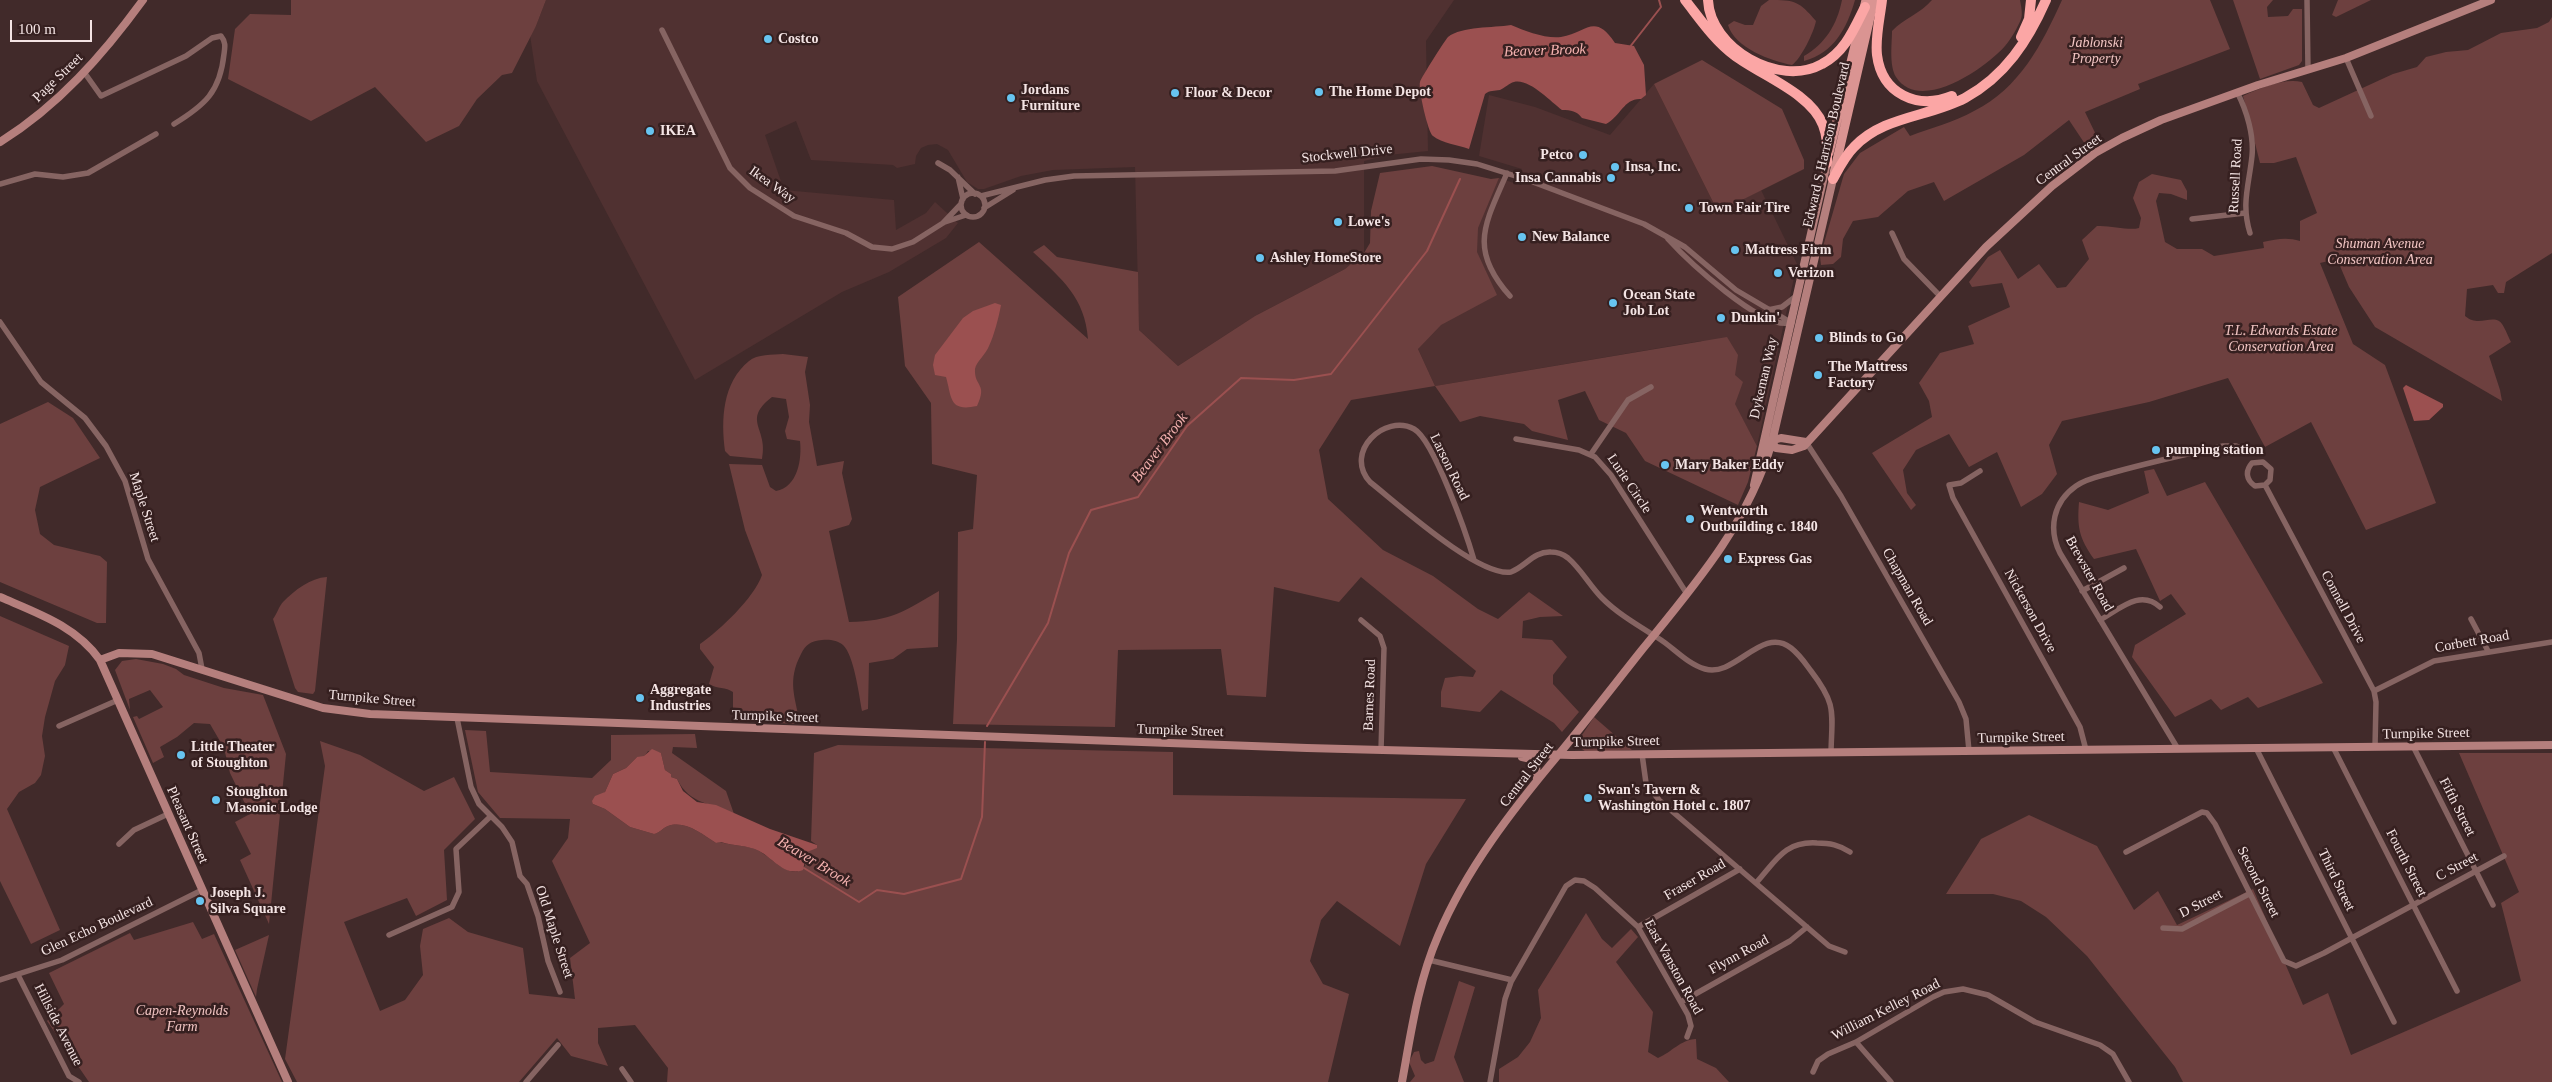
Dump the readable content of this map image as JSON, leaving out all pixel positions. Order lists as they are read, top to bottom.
{
  "streets": {
    "main road": ["Edward S Harrison Boulevard"],
    "street": [
      "Page Street",
      "Stockwell Drive",
      "Central Street",
      "Russell Road",
      "Ikea Way",
      "Dykeman Way",
      "Larson Road",
      "Lurie Circle",
      "Maple Street",
      "Brewster Road",
      "Chapman Road",
      "Connell Drive",
      "Nickerson Drive",
      "Corbett Road",
      "Barnes Road",
      "Turnpike Street",
      "Fifth Street",
      "Pleasant Street",
      "Fourth Street",
      "C Street",
      "Fraser Road",
      "Third Street",
      "Second Street",
      "D Street",
      "Glen Echo Boulevard",
      "Old Maple Street",
      "Flynn Road",
      "East Vanston Road",
      "William Kelley Road",
      "Hillside Avenue"
    ]
  },
  "crossings": [
    ["Edward S Harrison Boulevard", "Stockwell Drive"],
    ["Edward S Harrison Boulevard", "Dykeman Way"],
    ["Stockwell Drive", "Ikea Way"],
    ["Stockwell Drive", "Dykeman Way"],
    ["Central Street", "Russell Road"],
    ["Central Street", "Dykeman Way"],
    ["Central Street", "Larson Road"],
    ["Central Street", "Lurie Circle"],
    ["Central Street", "Chapman Road"],
    ["Central Street", "Turnpike Street"],
    ["Maple Street", "Turnpike Street"],
    ["Brewster Road", "Turnpike Street"],
    ["Chapman Road", "Turnpike Street"],
    ["Connell Drive", "Corbett Road"],
    ["Connell Drive", "Turnpike Street"],
    ["Nickerson Drive", "Turnpike Street"],
    ["Barnes Road", "Turnpike Street"],
    ["Turnpike Street", "Fifth Street"],
    ["Turnpike Street", "Pleasant Street"],
    ["Turnpike Street", "Fourth Street"],
    ["Turnpike Street", "Third Street"],
    ["Turnpike Street", "Old Maple Street"],
    ["Fifth Street", "C Street"],
    ["Pleasant Street", "Glen Echo Boulevard"],
    ["Fourth Street", "C Street"],
    ["C Street", "Third Street"],
    ["C Street", "Second Street"],
    ["Fraser Road", "East Vanston Road"],
    ["Second Street", "D Street"],
    ["Glen Echo Boulevard", "Hillside Avenue"],
    ["Flynn Road", "East Vanston Road"]
  ],
  "water": ["Beaver Brook"],
  "parks": [
    "Jablonski Property",
    "Shuman Avenue Conservation Area",
    "T.L. Edwards Estate Conservation Area",
    "Capen-Reynolds Farm"
  ],
  "places": [
    "Costco",
    "The Home Depot",
    "Floor & Decor",
    "Jordans Furniture",
    "IKEA",
    "Petco",
    "Insa, Inc.",
    "Insa Cannabis",
    "Town Fair Tire",
    "Lowe's",
    "New Balance",
    "Mattress Firm",
    "Ashley HomeStore",
    "Verizon",
    "Ocean State Job Lot",
    "Dunkin'",
    "Blinds to Go",
    "The Mattress Factory",
    "pumping station",
    "Mary Baker Eddy",
    "Wentworth Outbuilding c. 1840",
    "Express Gas",
    "Aggregate Industries",
    "Little Theater of Stoughton",
    "Swan's Tavern & Washington Hotel c. 1807",
    "Stoughton Masonic Lodge",
    "Joseph J. Silva Square"
  ],
  "scale_bar": "100 m"
}
